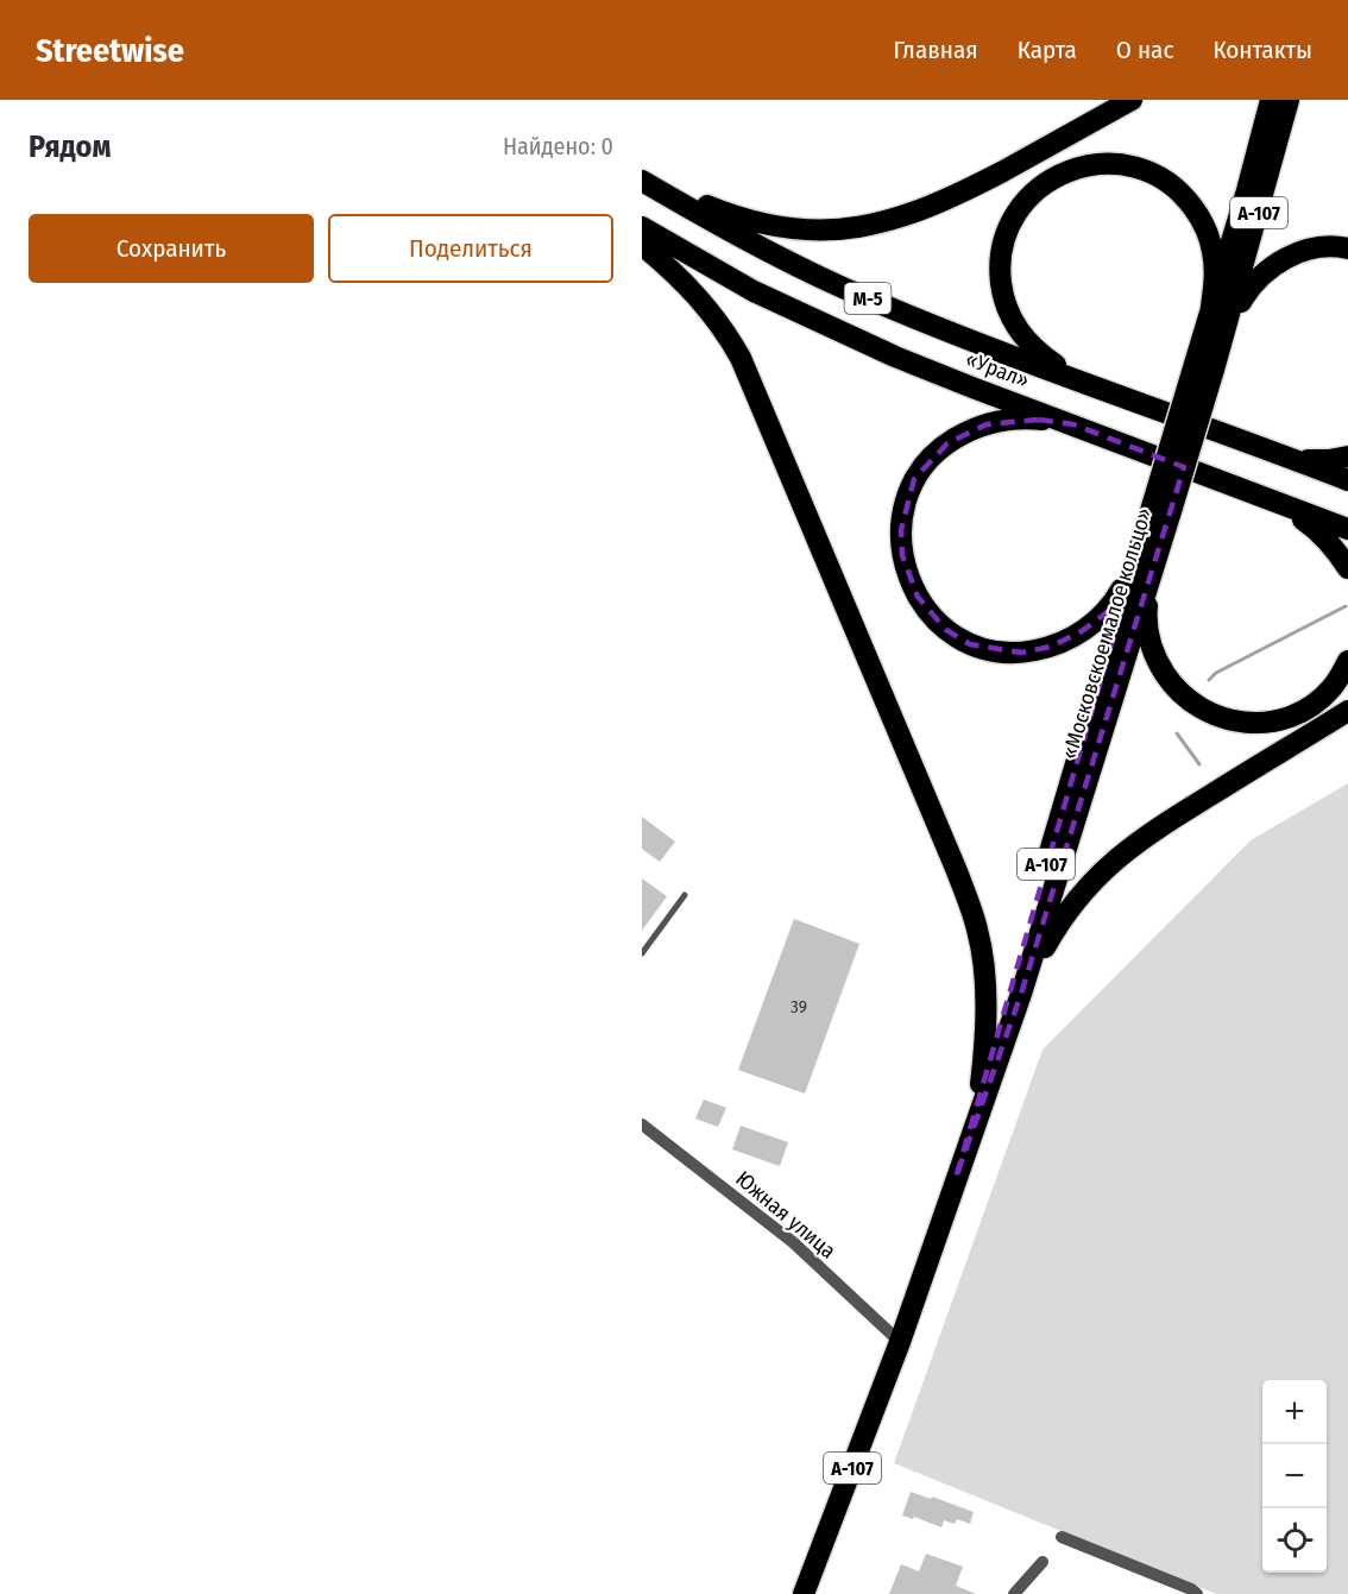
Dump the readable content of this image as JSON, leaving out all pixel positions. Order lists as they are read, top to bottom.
{
  "streets": {
    "highway": [
      "А-107",
      "М-5",
      "«Урал»",
      "«Московское малое кольцо»"
    ],
    "street": ["Южная улица"]
  },
  "crossings": [
    ["«Московское малое кольцо»", "Южная улица"]
  ],
  "house_numbers": ["39"],
  "page": {
    "header": "Streetwise",
    "nav": [
      "Главная",
      "Карта",
      "О нас",
      "Контакты"
    ],
    "heading": ["Рядом", "Найдено: 0"],
    "buttons": ["Сохранить", "Поделиться"],
    "map_buttons": ["+", "−"]
  }
}
